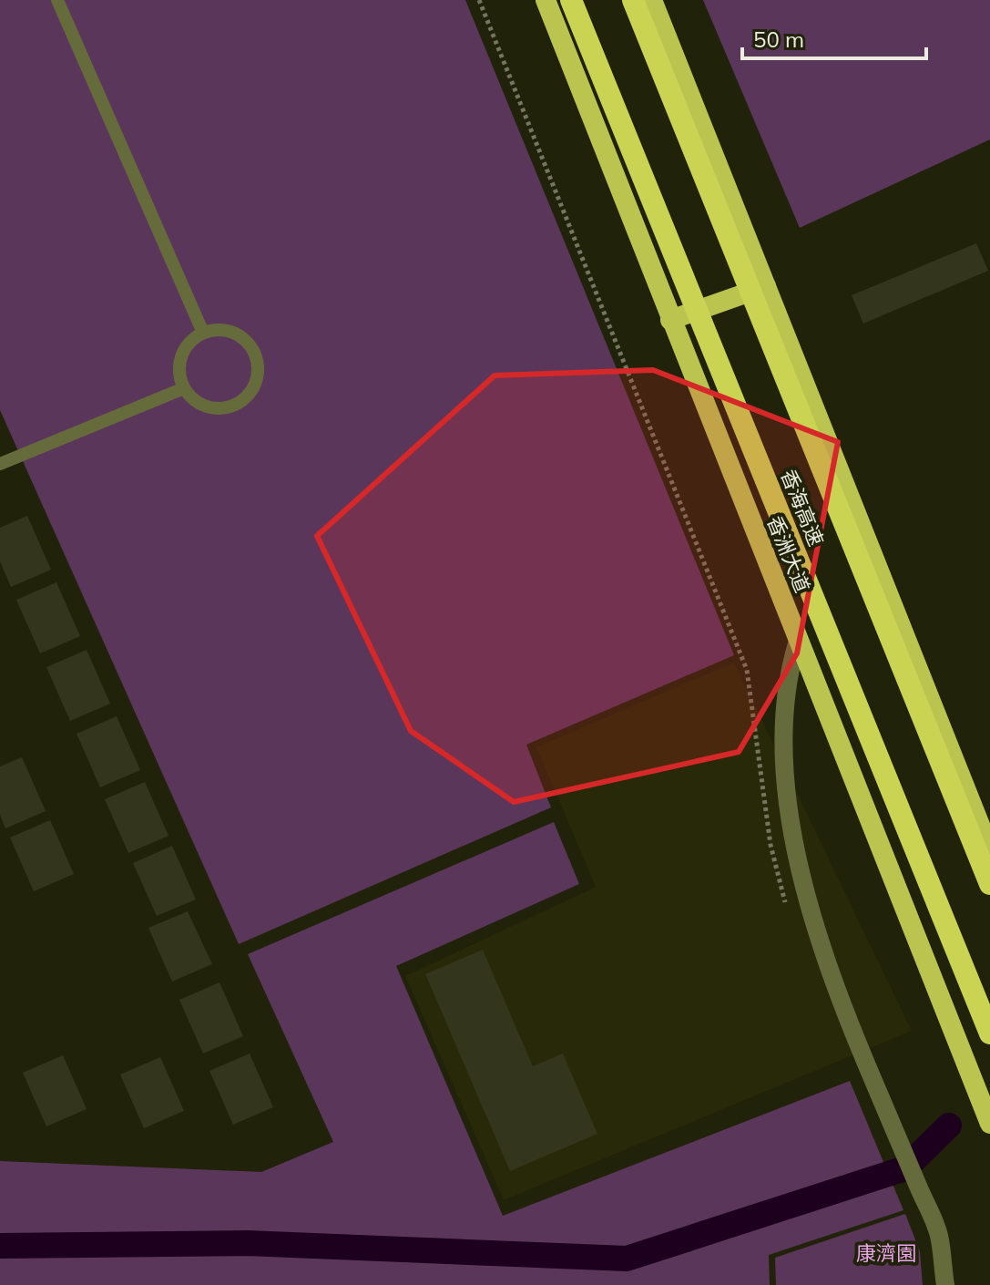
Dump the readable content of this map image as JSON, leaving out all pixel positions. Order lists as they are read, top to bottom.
{
  "streets": {
    "highway": ["香海高速", "香洲大道"]
  },
  "parks": ["康濟園"],
  "scale_bar": "50 m"
}
